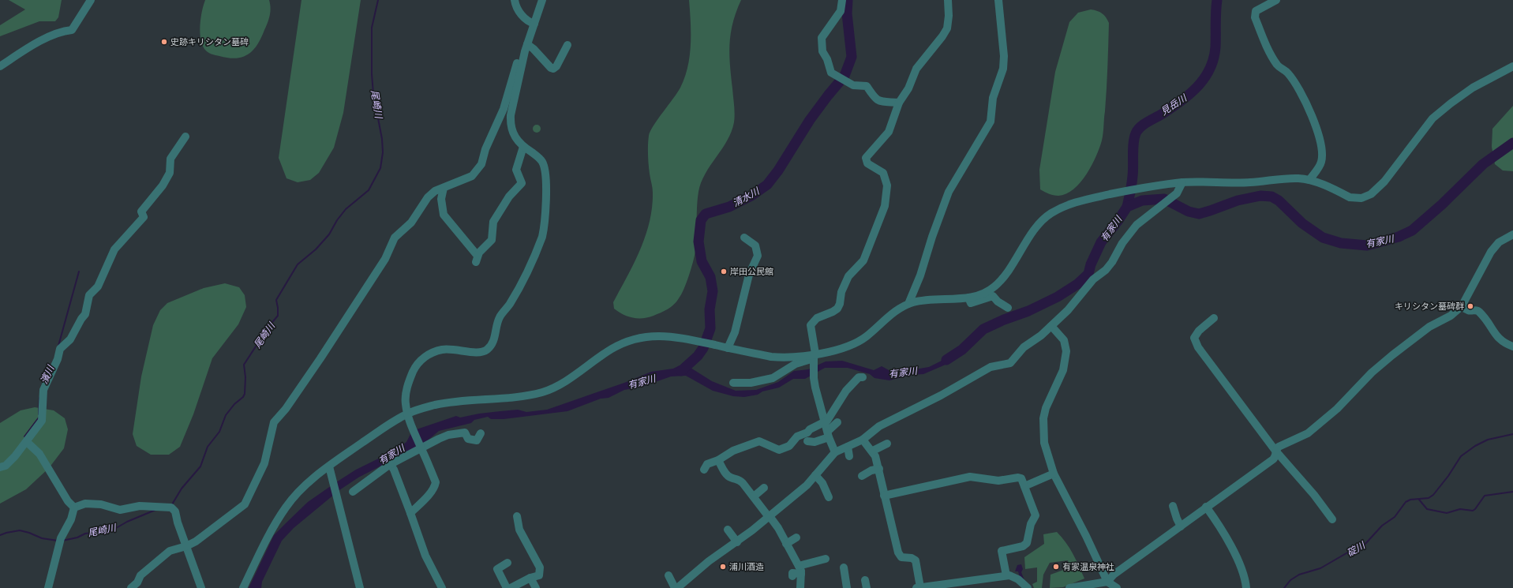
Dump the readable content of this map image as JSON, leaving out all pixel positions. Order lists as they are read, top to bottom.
{
  "water": [
    "尾崎川",
    "見岳川",
    "清水川",
    "有家川",
    "濱川",
    "碇川"
  ],
  "places": [
    "史跡キリシタン墓碑",
    "岸田公民館",
    "キリシタン墓碑群",
    "浦川酒造",
    "有家温泉神社"
  ]
}
